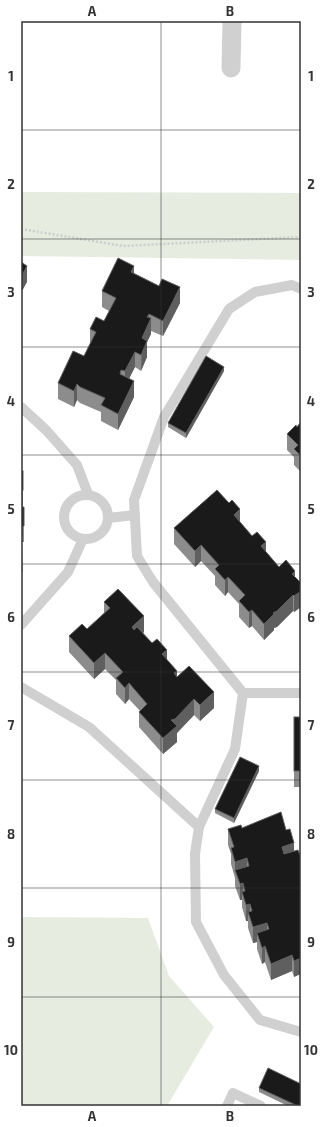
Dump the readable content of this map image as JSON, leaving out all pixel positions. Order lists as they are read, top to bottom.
{
  "grid": {
    "columns": ["A", "B"],
    "rows": [
      "1",
      "2",
      "3",
      "4",
      "5",
      "6",
      "7",
      "8",
      "9",
      "10"
    ]
  }
}
